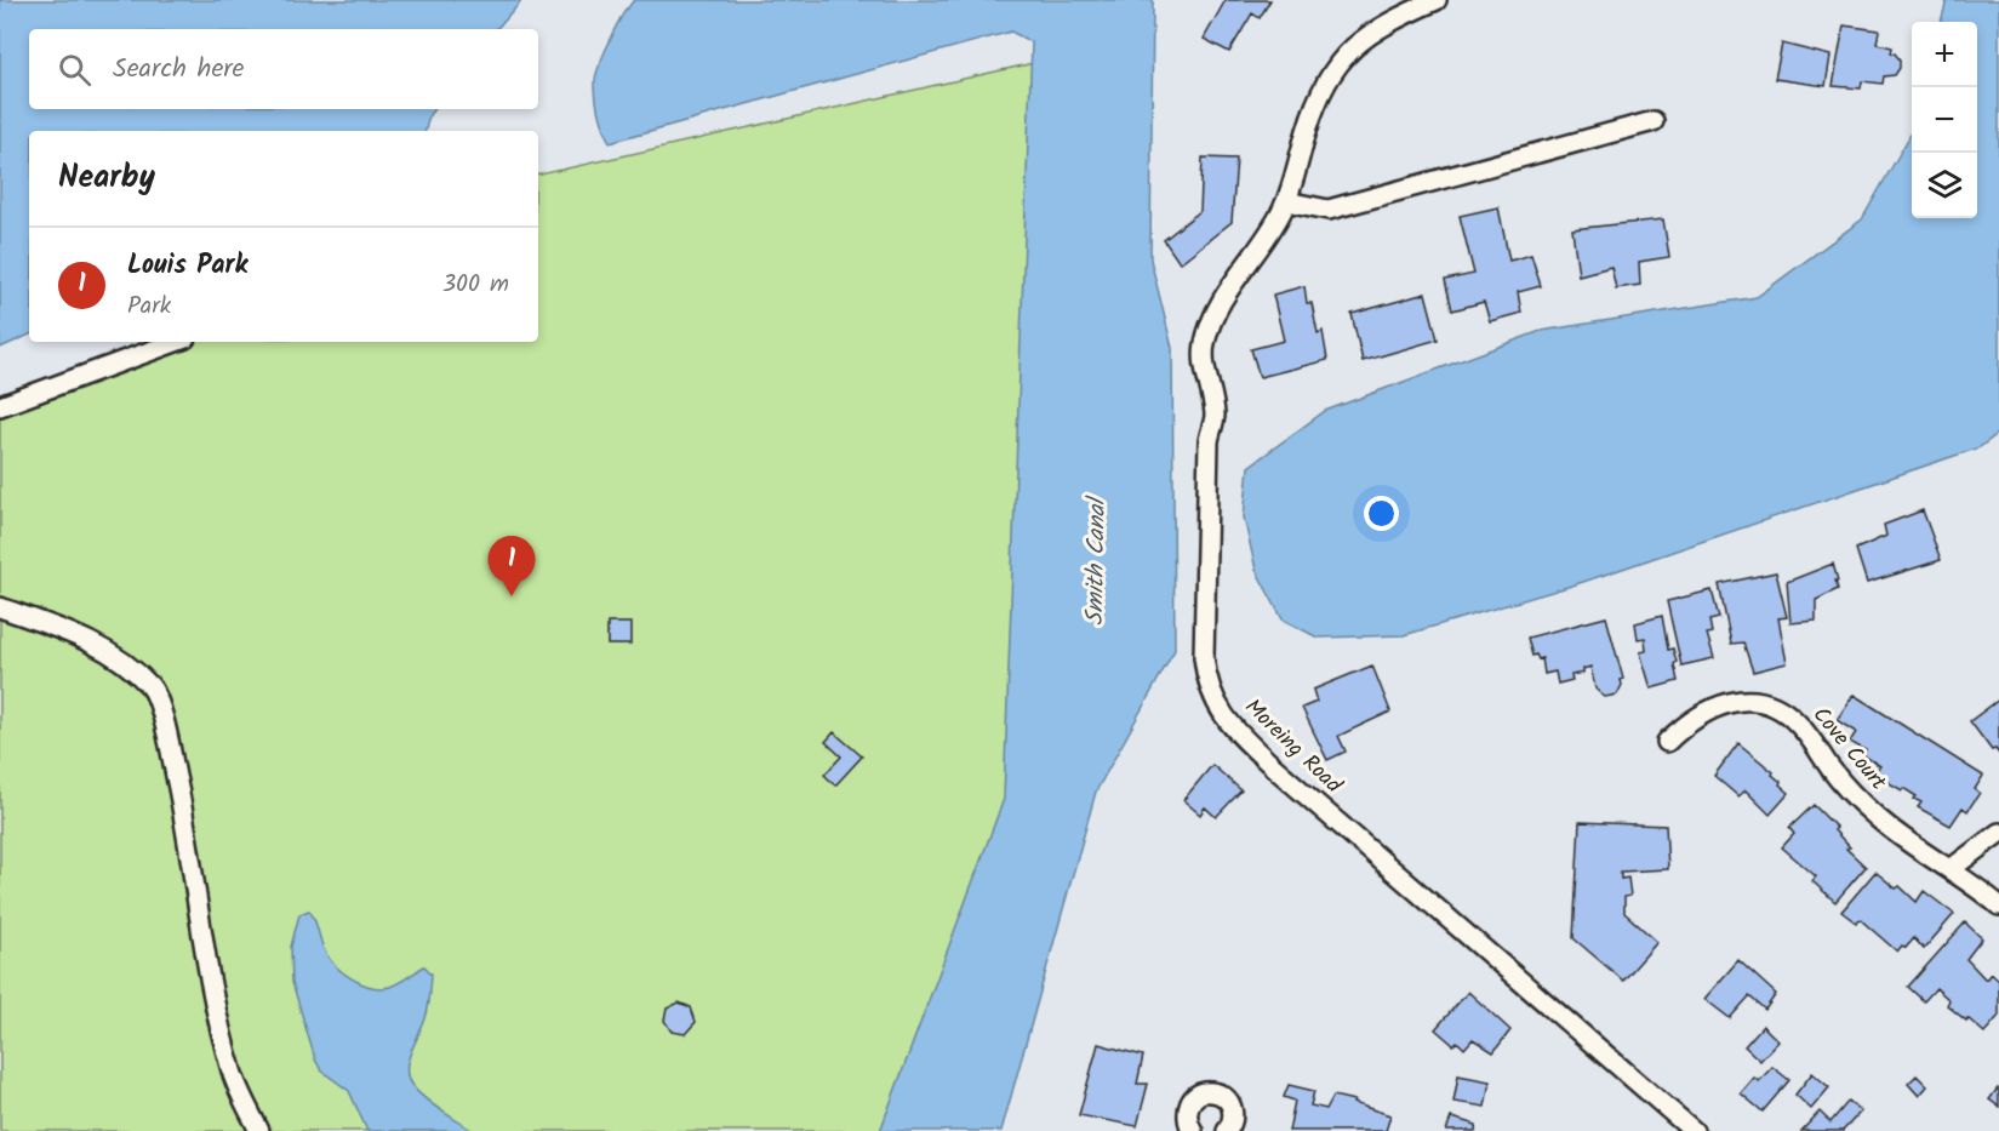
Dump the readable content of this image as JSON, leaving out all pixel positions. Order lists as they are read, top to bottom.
{
  "streets": {
    "street": ["Moreing Road", "Cove Court"]
  },
  "water": ["Smith Canal"],
  "page": {
    "map_buttons": ["+", "−"],
    "search": "Search here",
    "heading": "Nearby",
    "list": [
      {
        "mark": "1",
        "name": "Louis Park",
        "note": "Park",
        "value": "300 m"
      }
    ],
    "pins": "1"
  }
}
